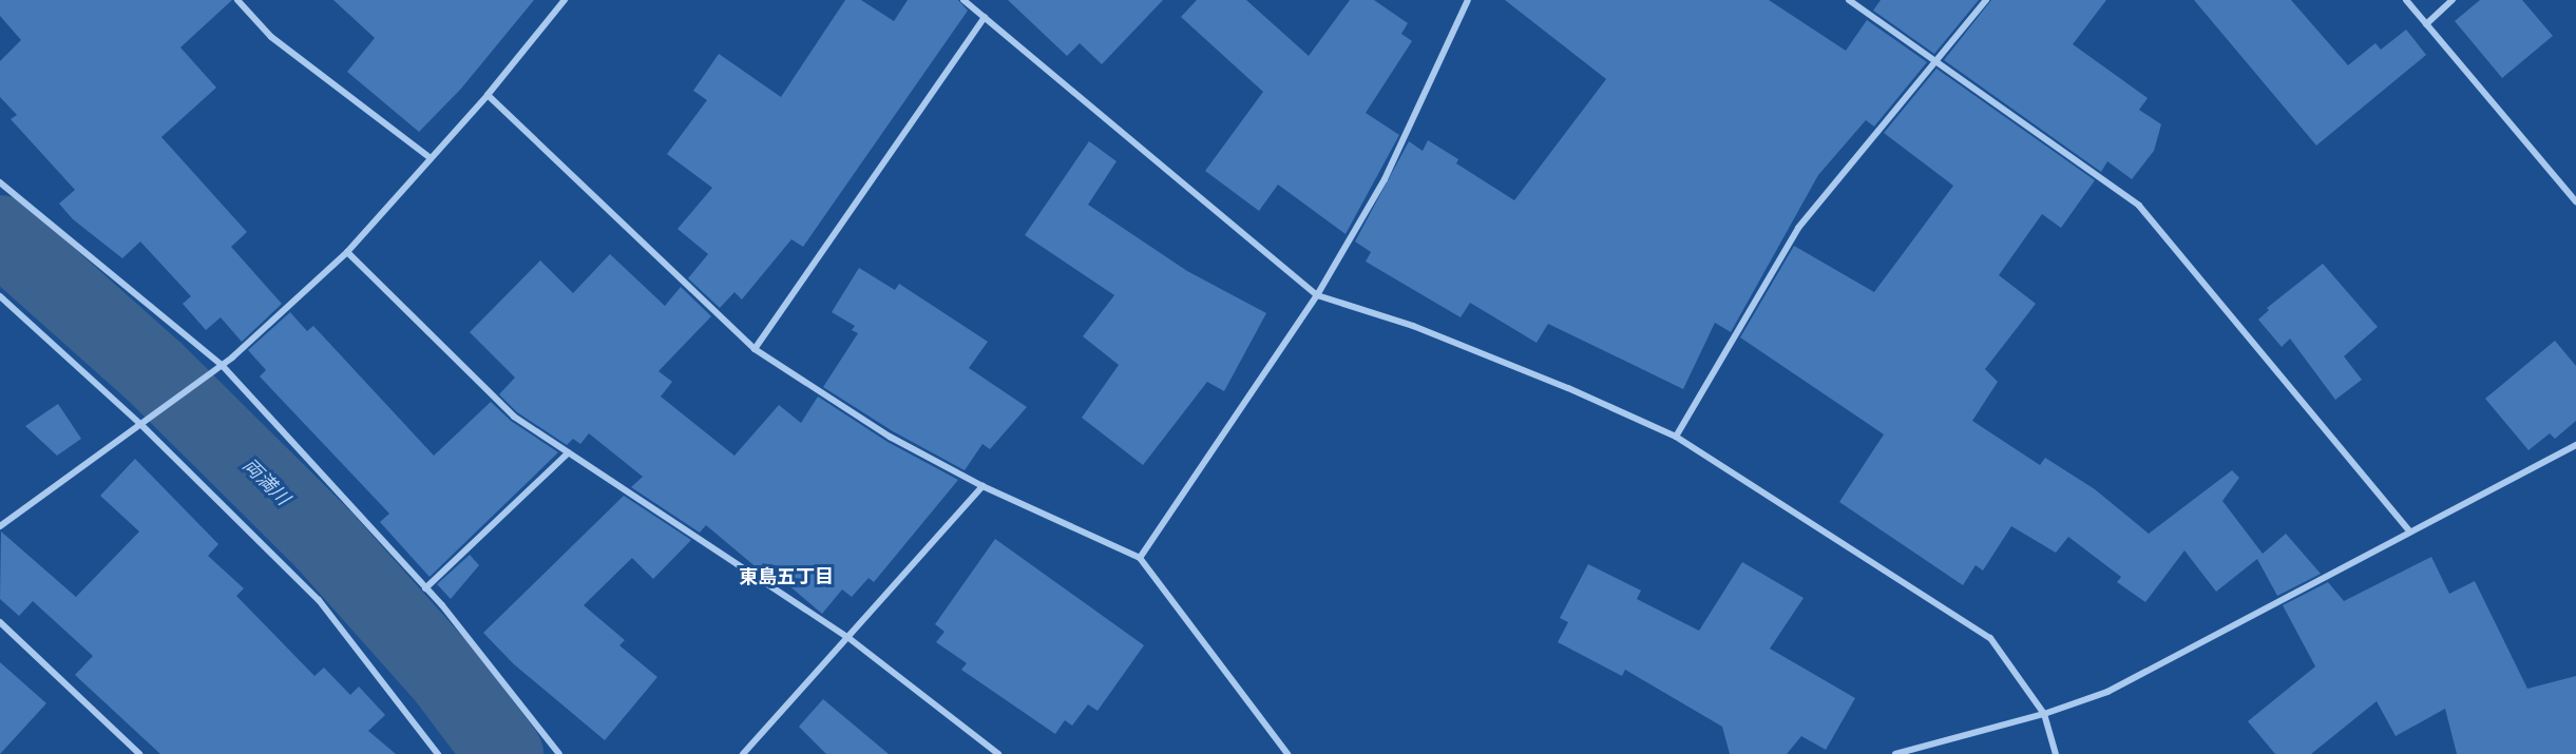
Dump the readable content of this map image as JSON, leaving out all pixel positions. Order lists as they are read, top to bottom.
{
  "districts": ["東島五丁目"],
  "water": ["両満川"]
}
